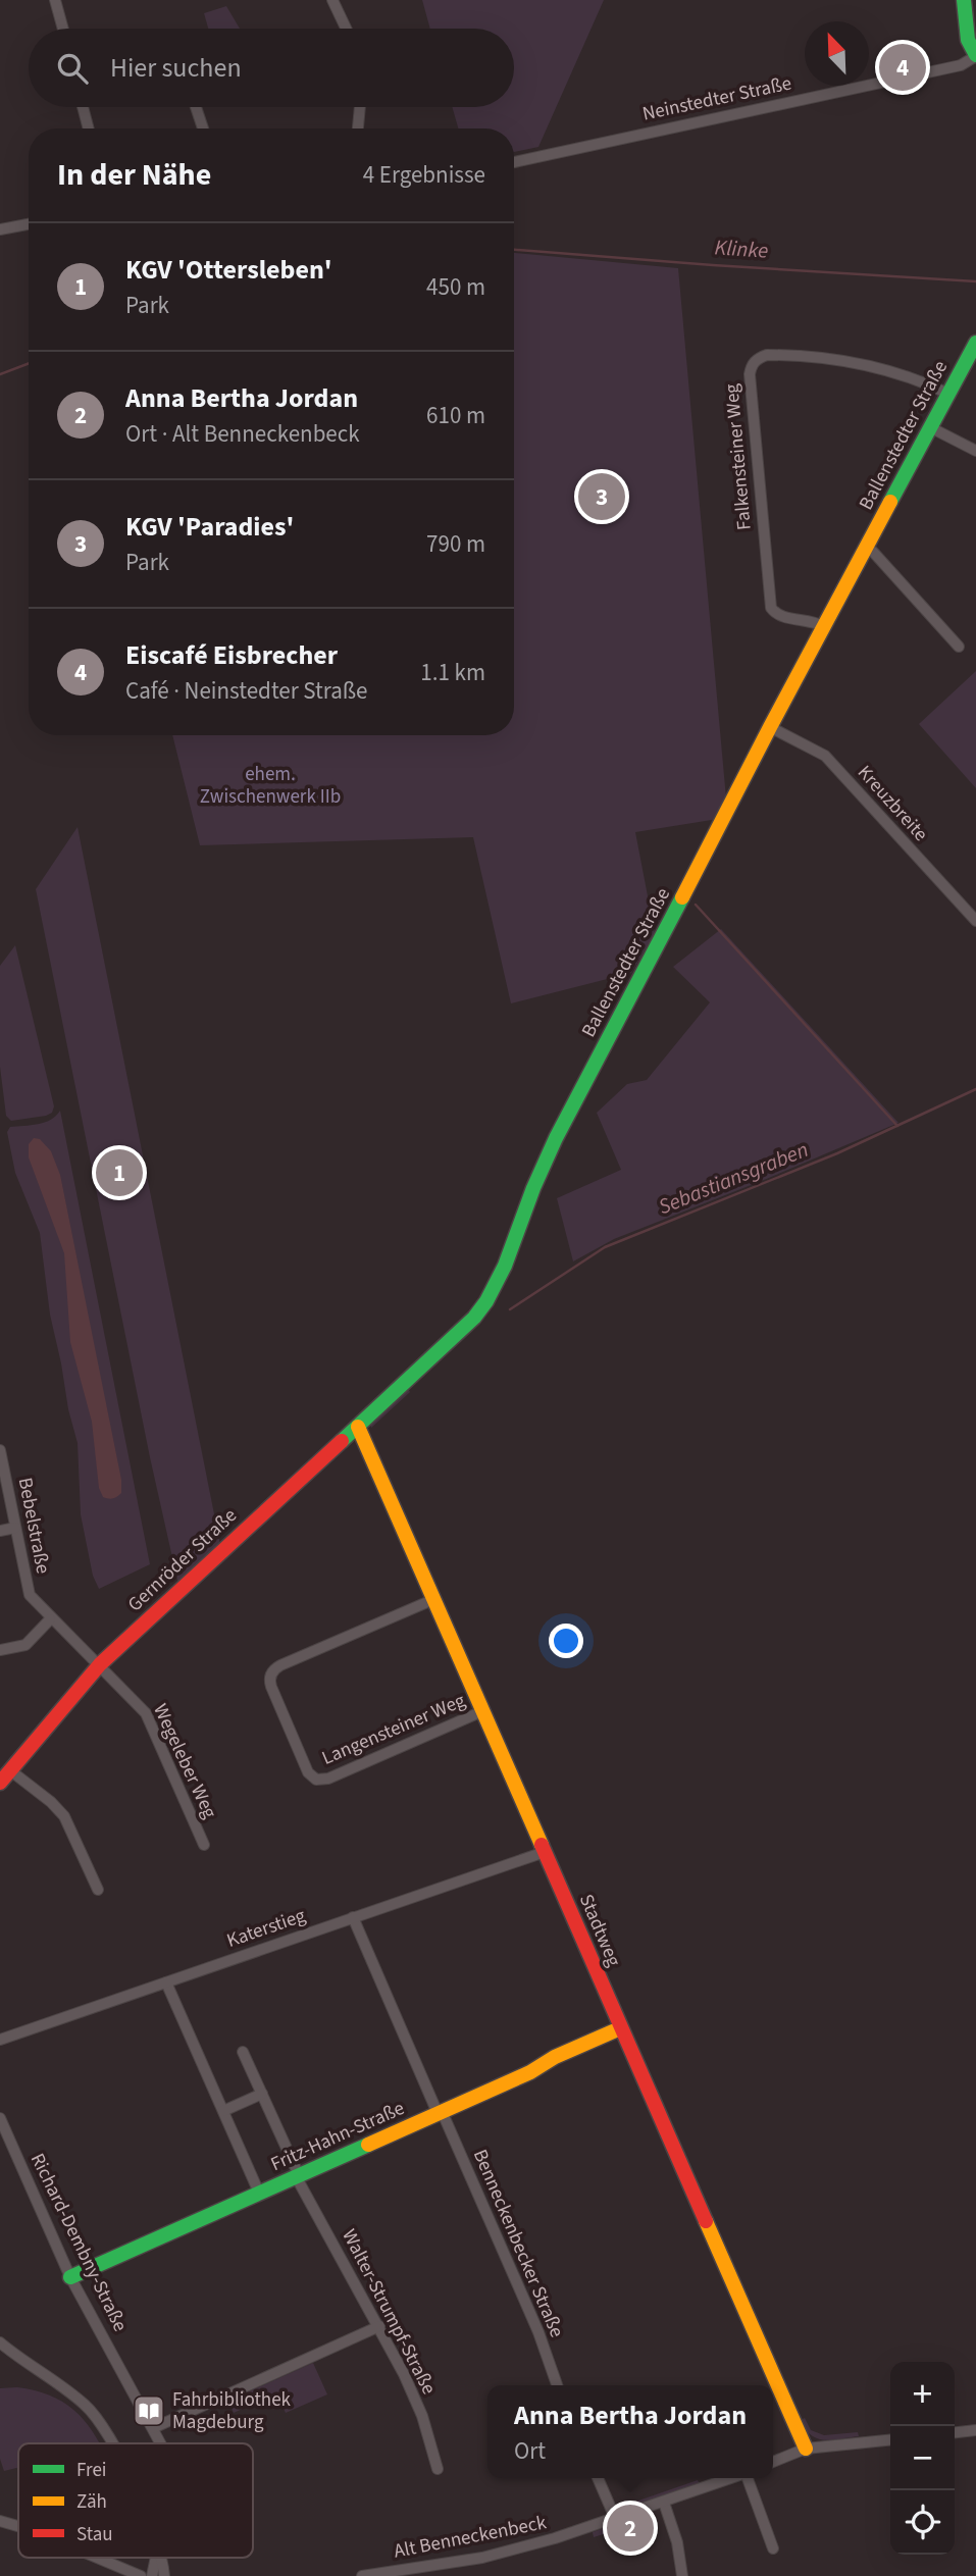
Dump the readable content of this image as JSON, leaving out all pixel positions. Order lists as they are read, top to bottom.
{
  "streets": {
    "street": [
      "Neinstedter Straße",
      "Ballenstedter Straße",
      "Falkensteiner Weg",
      "Kreuzbreite",
      "Bebelstraße",
      "Gernröder Straße",
      "Langensteiner Weg",
      "Wegeleber Weg",
      "Katerstieg",
      "Stadtweg",
      "Fritz-Hahn-Straße",
      "Richard-Dembny-Straße",
      "Benneckenbecker Straße",
      "Walter-Strumpf-Straße",
      "Alt Benneckenbeck"
    ]
  },
  "crossings": [
    ["Ballenstedter Straße", "Falkensteiner Weg"],
    ["Ballenstedter Straße", "Kreuzbreite"],
    ["Ballenstedter Straße", "Gernröder Straße"],
    ["Bebelstraße", "Gernröder Straße"],
    ["Bebelstraße", "Wegeleber Weg"],
    ["Gernröder Straße", "Wegeleber Weg"],
    ["Gernröder Straße", "Stadtweg"],
    ["Langensteiner Weg", "Stadtweg"],
    ["Katerstieg", "Stadtweg"],
    ["Katerstieg", "Benneckenbecker Straße"],
    ["Stadtweg", "Fritz-Hahn-Straße"],
    ["Fritz-Hahn-Straße", "Richard-Dembny-Straße"],
    ["Fritz-Hahn-Straße", "Benneckenbecker Straße"],
    ["Fritz-Hahn-Straße", "Walter-Strumpf-Straße"]
  ],
  "water": ["Klinke", "Sebastiansgraben"],
  "parks": ["ehem. Zwischenwerk IIb"],
  "places": {
    "library": ["Fahrbibliothek Magdeburg"]
  },
  "legend": ["Frei", "Zäh", "Stau"],
  "north": "top left",
  "page": {
    "search": "Hier suchen",
    "pins": [
      "4",
      "3",
      "1",
      "2"
    ],
    "heading": ["In der Nähe", "4 Ergebnisse"],
    "list": [
      {
        "mark": "1",
        "name": "KGV 'Ottersleben'",
        "note": "Park",
        "value": "450 m"
      },
      {
        "mark": "2",
        "name": "Anna Bertha Jordan",
        "note": "Ort · Alt Benneckenbeck",
        "value": "610 m"
      },
      {
        "mark": "3",
        "name": "KGV 'Paradies'",
        "note": "Park",
        "value": "790 m"
      },
      {
        "mark": "4",
        "name": "Eiscafé Eisbrecher",
        "note": "Café · Neinstedter Straße",
        "value": "1.1 km"
      }
    ],
    "map_buttons": ["+", "−"],
    "popup": ["Anna Bertha Jordan", "Ort"]
  }
}
